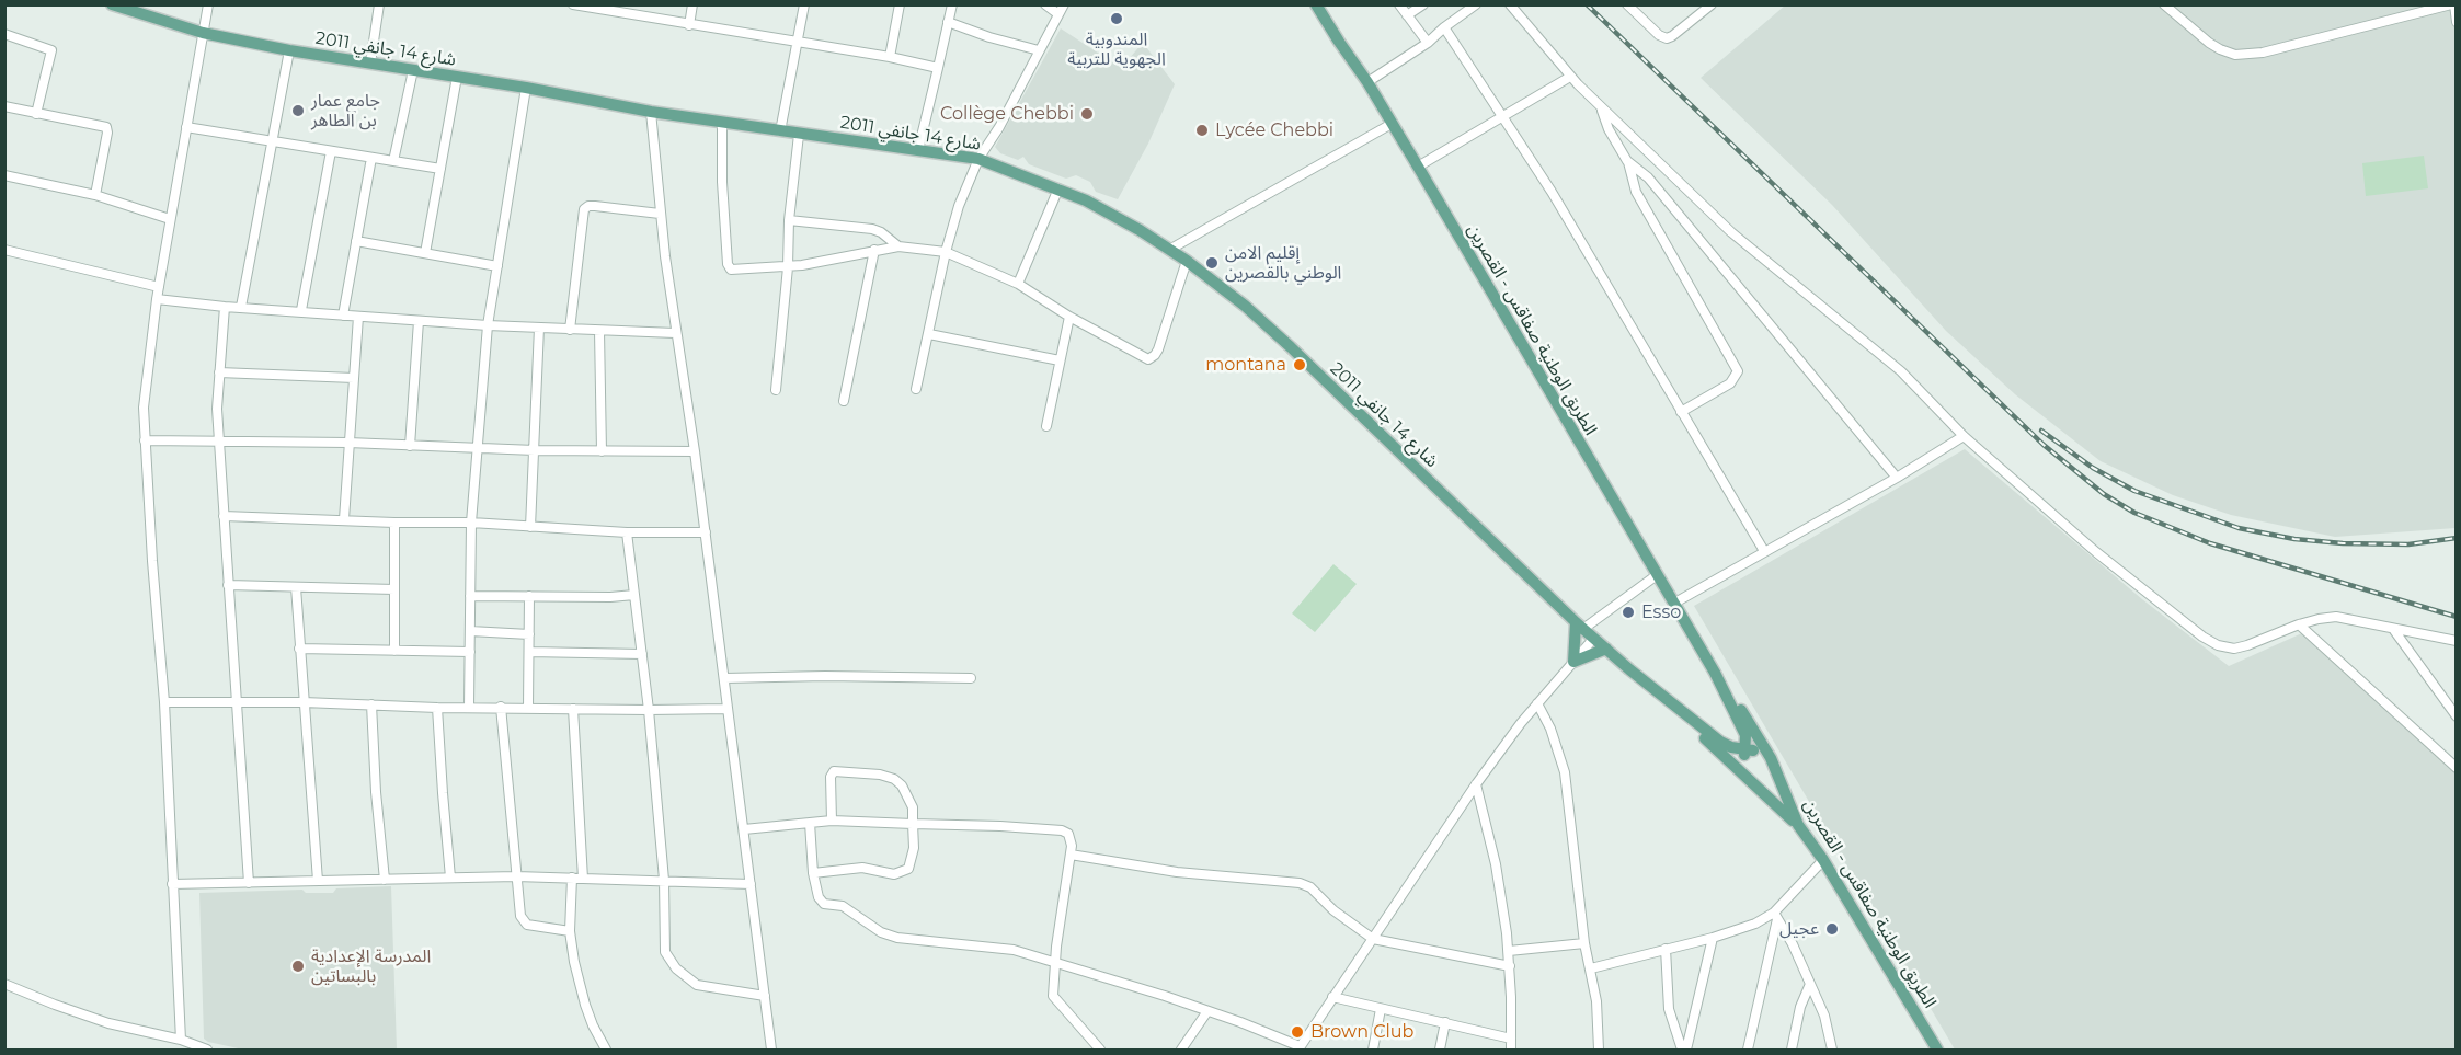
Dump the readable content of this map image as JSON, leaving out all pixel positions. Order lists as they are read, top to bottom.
{
  "streets": {
    "main road": ["شارع 14 جانفي 2011", "الطريق الوطنية صفاقس - القصرين"]
  },
  "crossings": [
    ["شارع 14 جانفي 2011", "الطريق الوطنية صفاقس - القصرين"]
  ],
  "places": [
    "المندوبية الجهوية للتربية",
    "جامع عمار بن الطاهر",
    "Collège Chebbi",
    "Lycée Chebbi",
    "إقليم الامن الوطني بالقصرين",
    "montana",
    "Esso",
    "عجيل",
    "المدرسة الإعدادية بالبساتين",
    "Brown Club"
  ]
}
